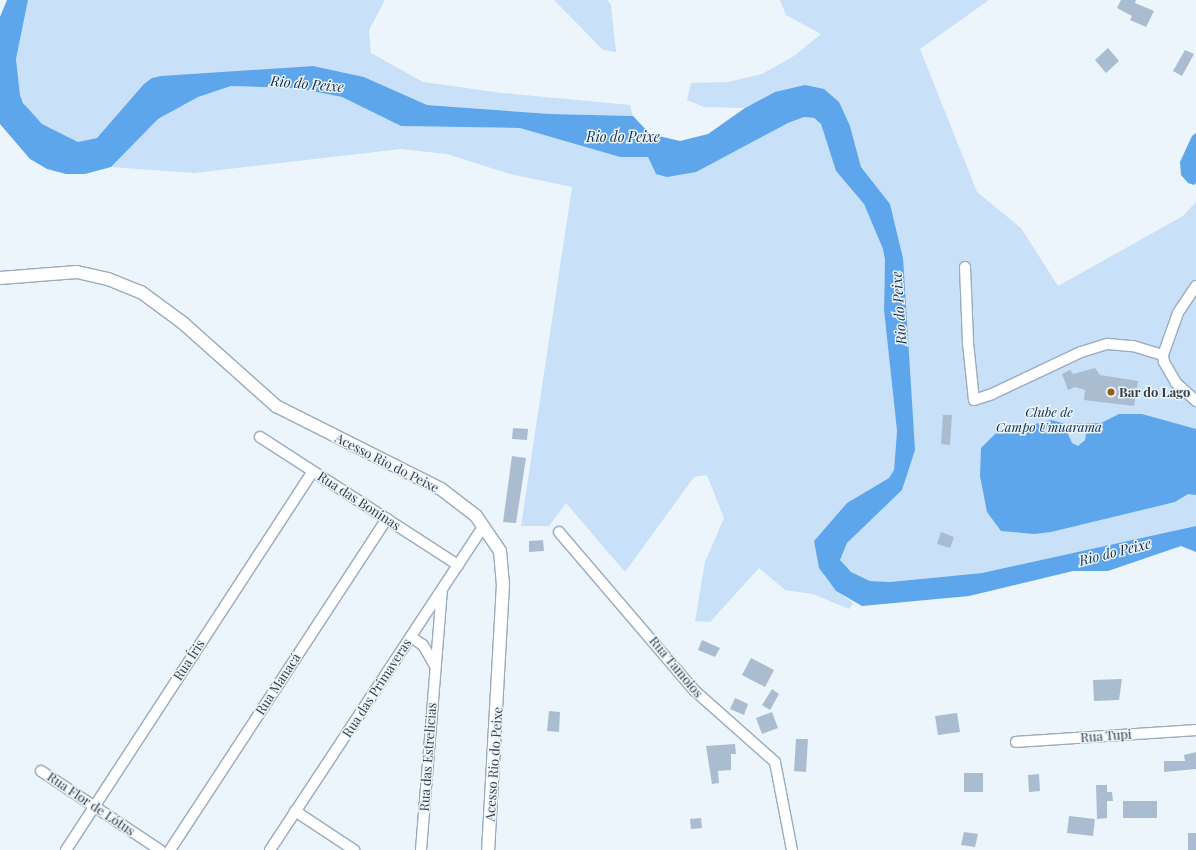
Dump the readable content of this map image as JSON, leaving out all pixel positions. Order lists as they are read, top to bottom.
{
  "streets": {
    "street": [
      "Acesso Rio do Peixe",
      "Rua das Boninas",
      "Rua Íris",
      "Rua Tamoios",
      "Rua Manacá",
      "Rua das Primaveras",
      "Rua Tupi",
      "Rua das Estrelicias",
      "Rua Flor de Lótus"
    ]
  },
  "crossings": [
    ["Acesso Rio do Peixe", "Rua das Primaveras"],
    ["Rua das Boninas", "Rua Íris"],
    ["Rua das Boninas", "Rua Manacá"],
    ["Rua das Boninas", "Rua das Primaveras"],
    ["Rua Íris", "Rua Flor de Lótus"],
    ["Rua das Primaveras", "Rua das Estrelicias"]
  ],
  "water": ["Rio do Peixe"],
  "parks": ["Clube de Campo Umuarama"],
  "places": ["Bar do Lago"]
}
